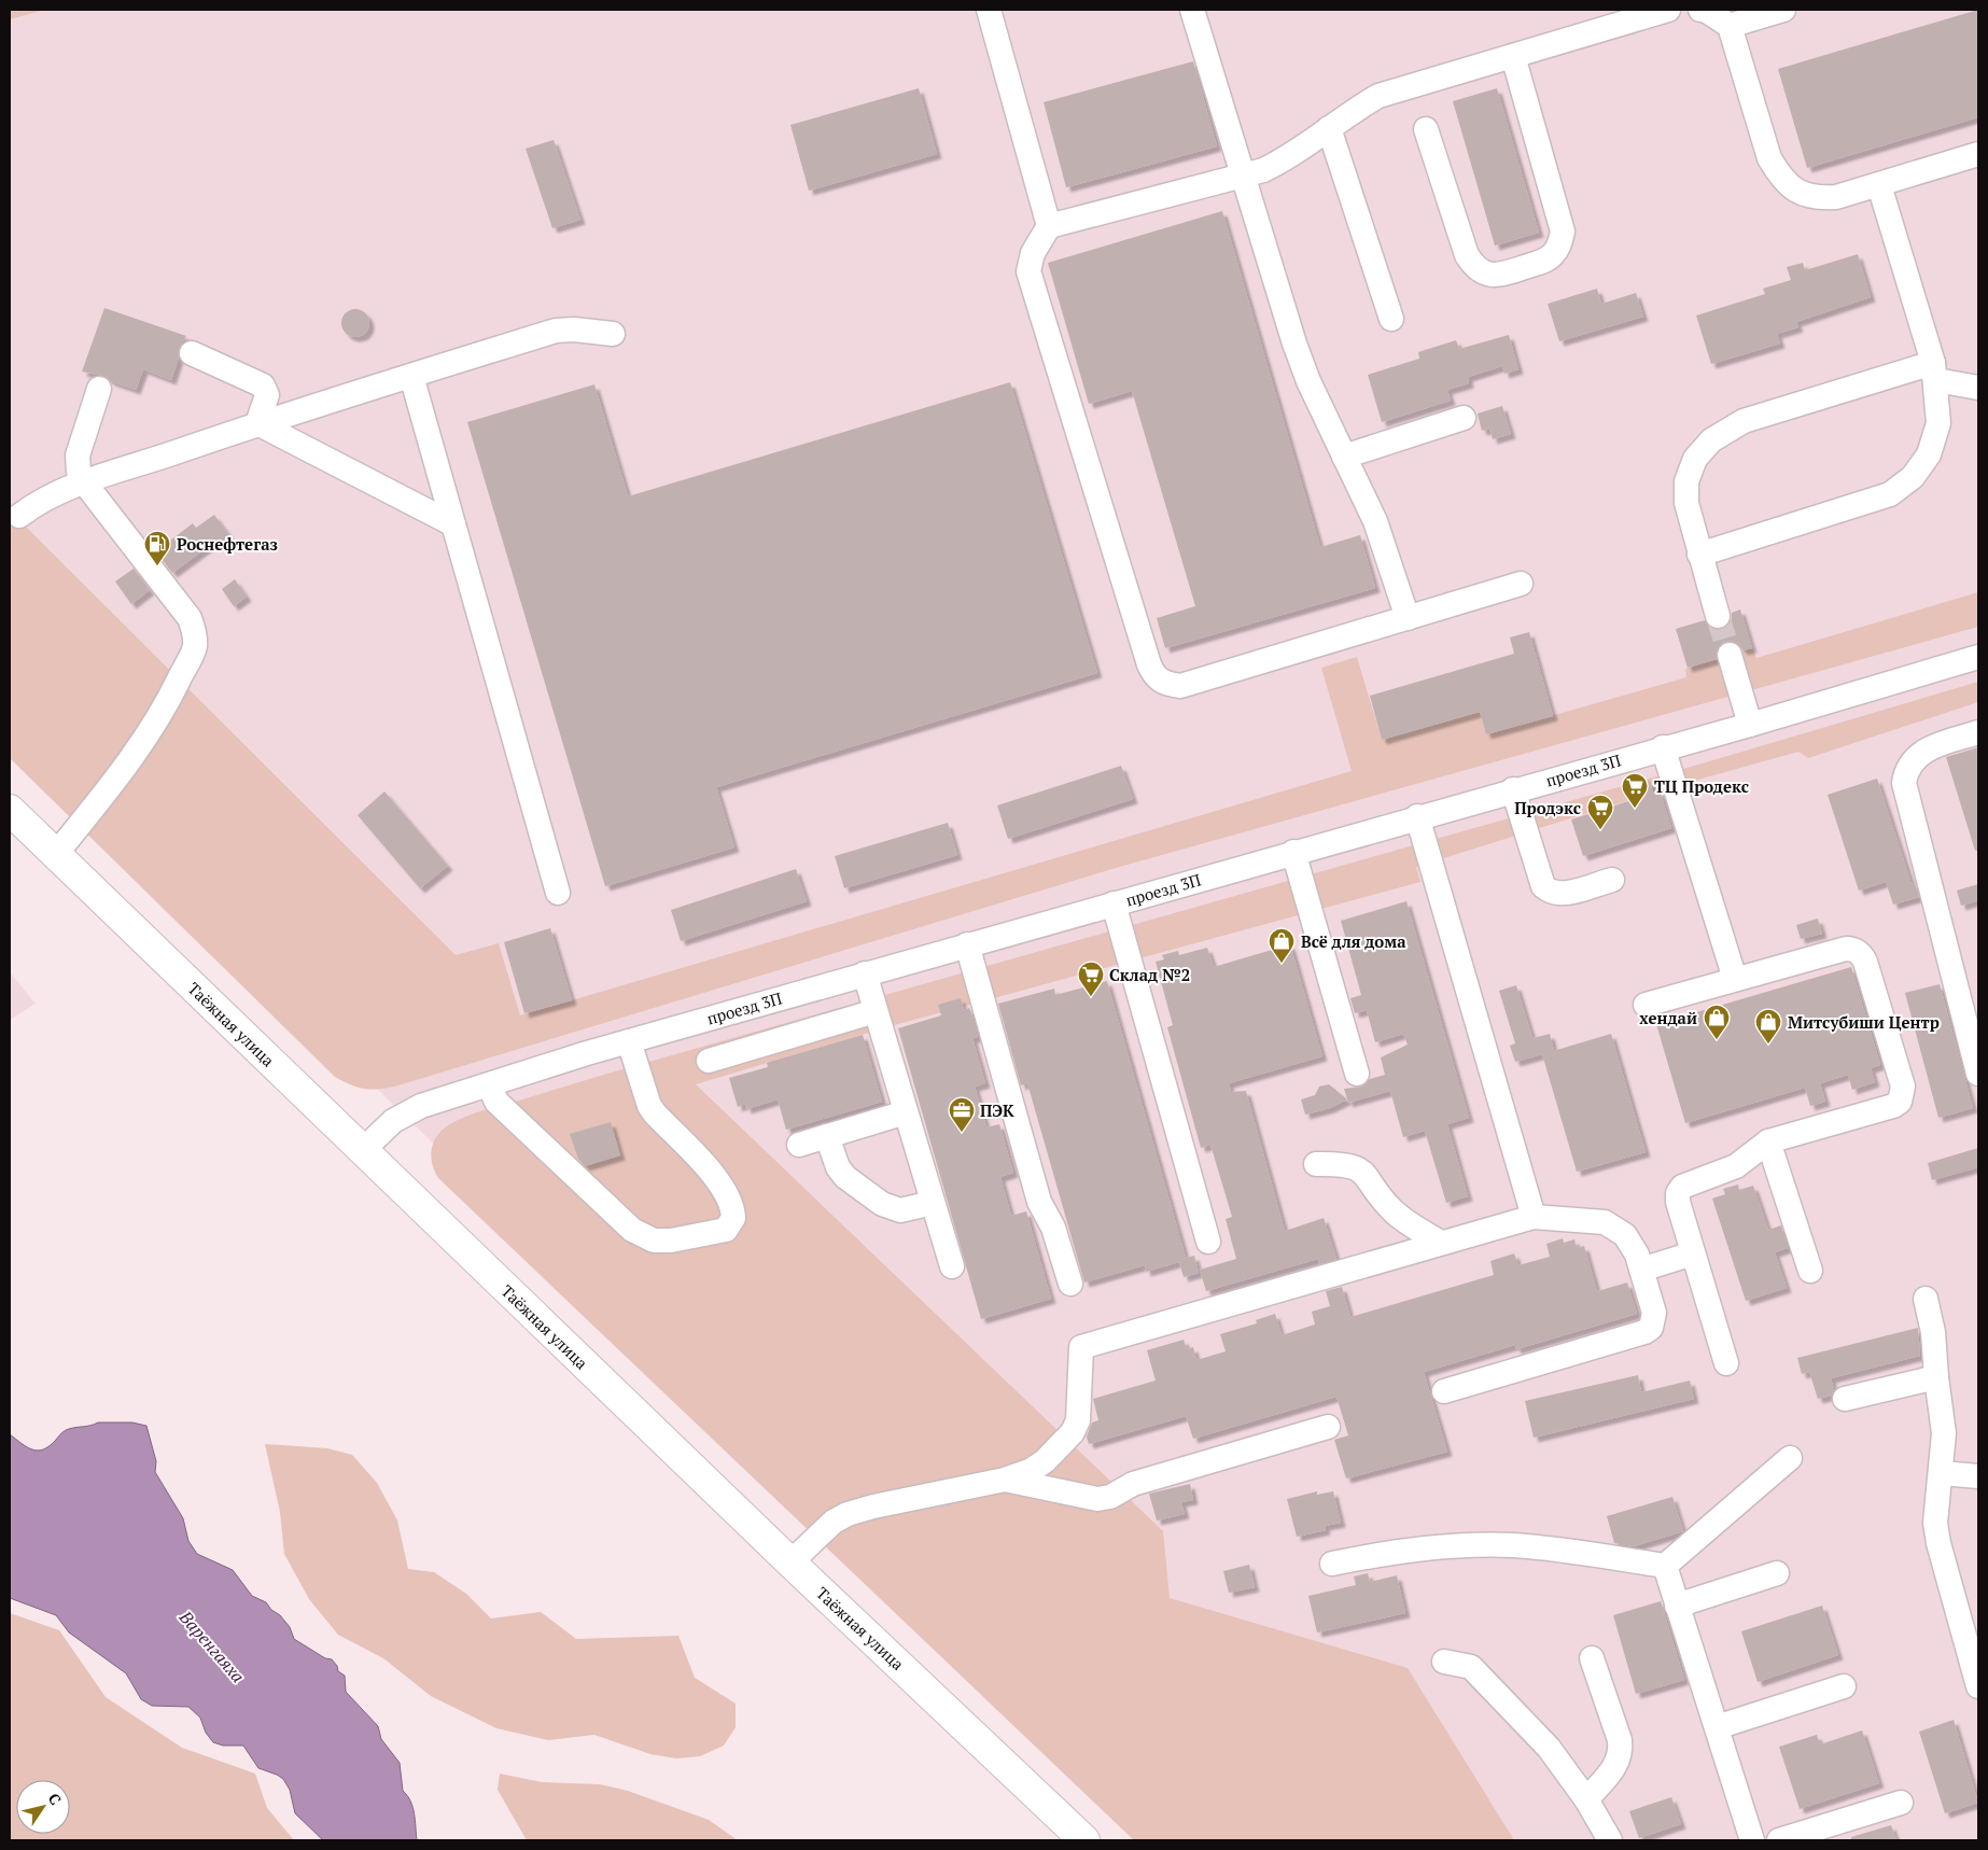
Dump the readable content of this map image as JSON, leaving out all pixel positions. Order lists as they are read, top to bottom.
{
  "streets": {
    "highway": ["Таёжная улица"],
    "street": ["проезд 3П"]
  },
  "crossings": [
    ["проезд 3П", "Таёжная улица"]
  ],
  "water": ["Варенгаяха"],
  "places": {
    "fuel station": ["Роснефтегаз"],
    "supermarket": ["ТЦ Продекс", "Продэкс", "Склад №2"],
    "shop": ["Всё для дома", "хендай", "Митсубиши Центр"],
    "office": ["ПЭК"]
  },
  "north": "top right"
}
